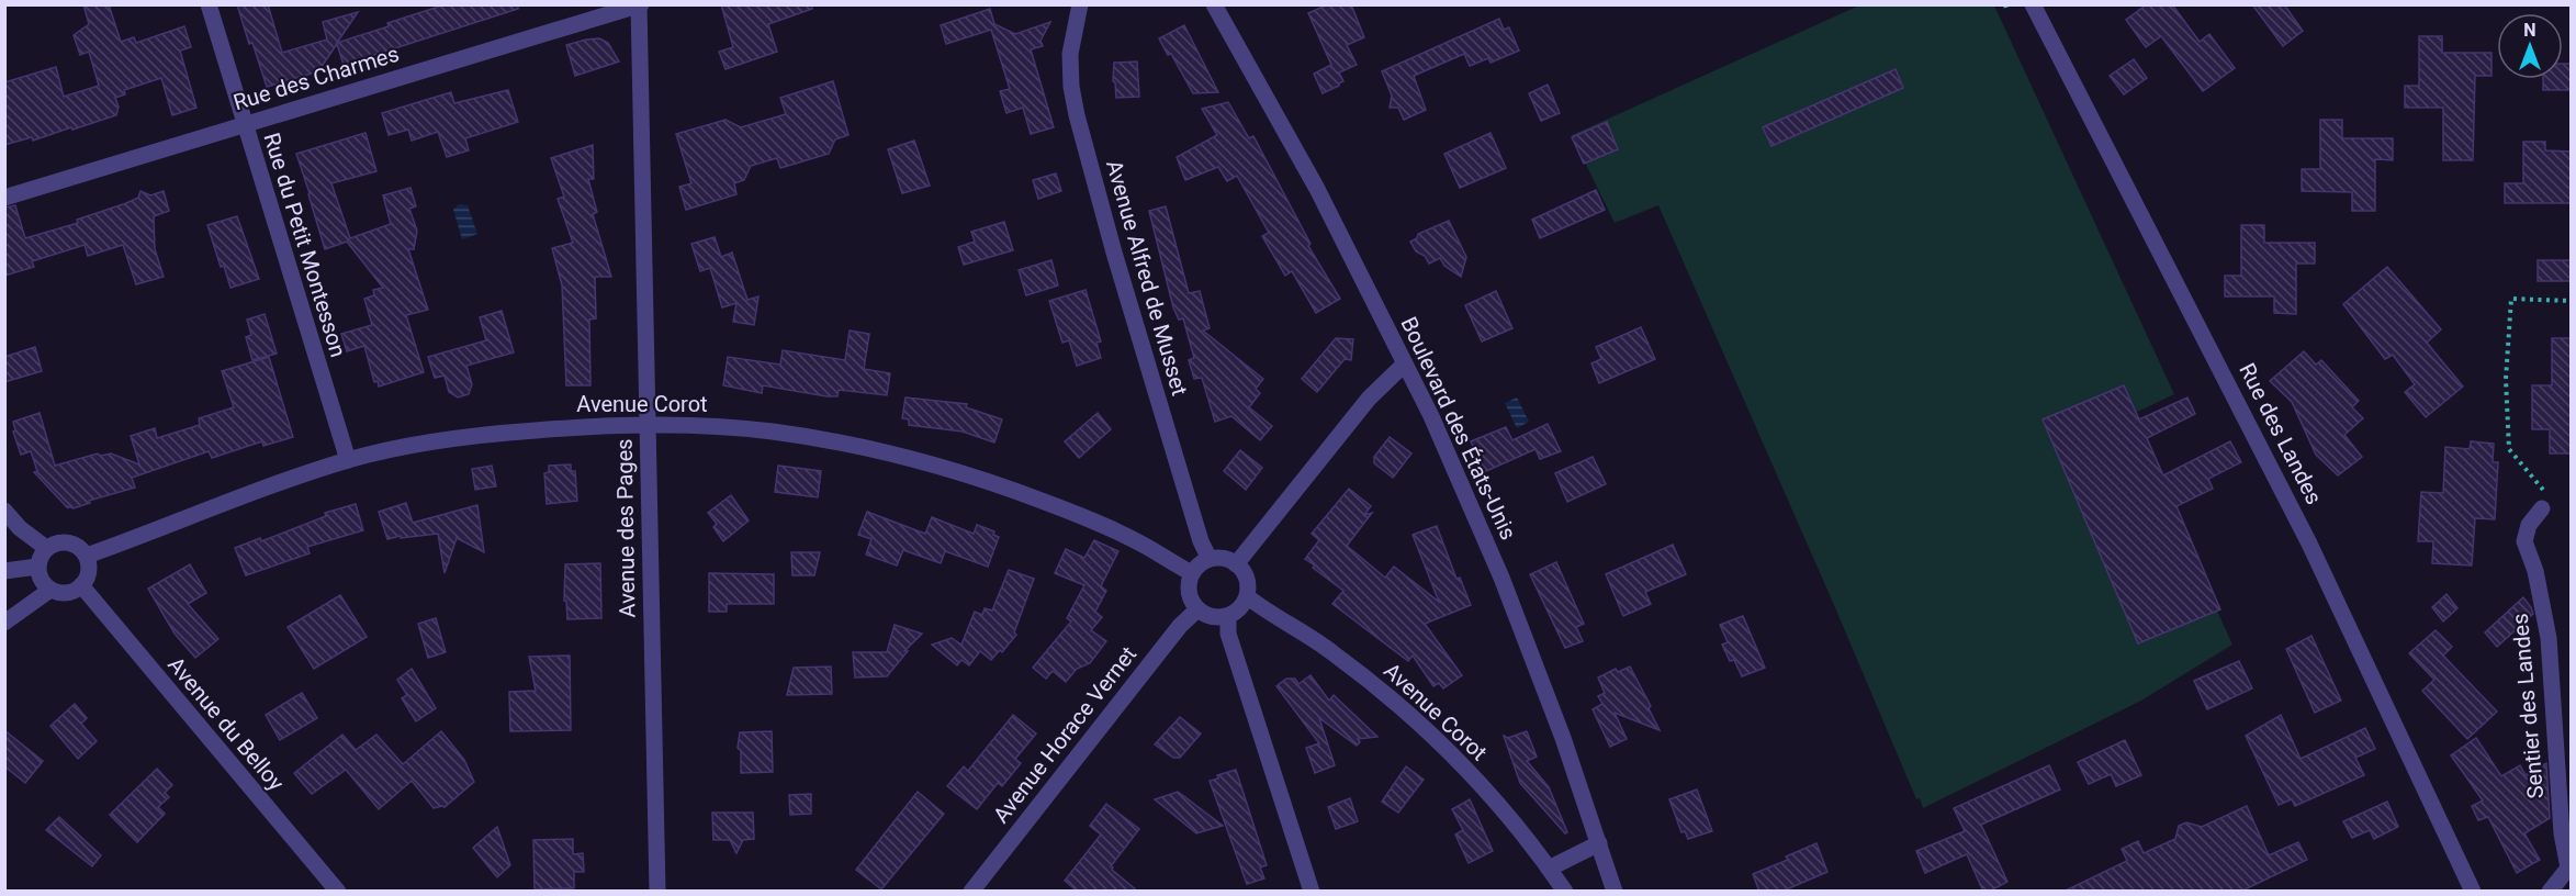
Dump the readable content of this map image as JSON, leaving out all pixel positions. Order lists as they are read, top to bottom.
{
  "streets": {
    "street": [
      "Rue des Charmes",
      "Rue du Petit Montesson",
      "Avenue Alfred de Musset",
      "Avenue Corot",
      "Boulevard des États-Unis",
      "Rue des Landes",
      "Avenue des Pages",
      "Sentier des Landes",
      "Avenue du Belloy",
      "Avenue Horace Vernet"
    ]
  },
  "crossings": [
    ["Rue des Charmes", "Rue du Petit Montesson"],
    ["Rue des Charmes", "Avenue des Pages"],
    ["Rue du Petit Montesson", "Avenue Corot"],
    ["Avenue Alfred de Musset", "Avenue Corot"],
    ["Avenue Alfred de Musset", "Avenue Horace Vernet"],
    ["Avenue Corot", "Avenue des Pages"],
    ["Avenue Corot", "Avenue du Belloy"],
    ["Avenue Corot", "Avenue Horace Vernet"]
  ],
  "north": "top"
}
